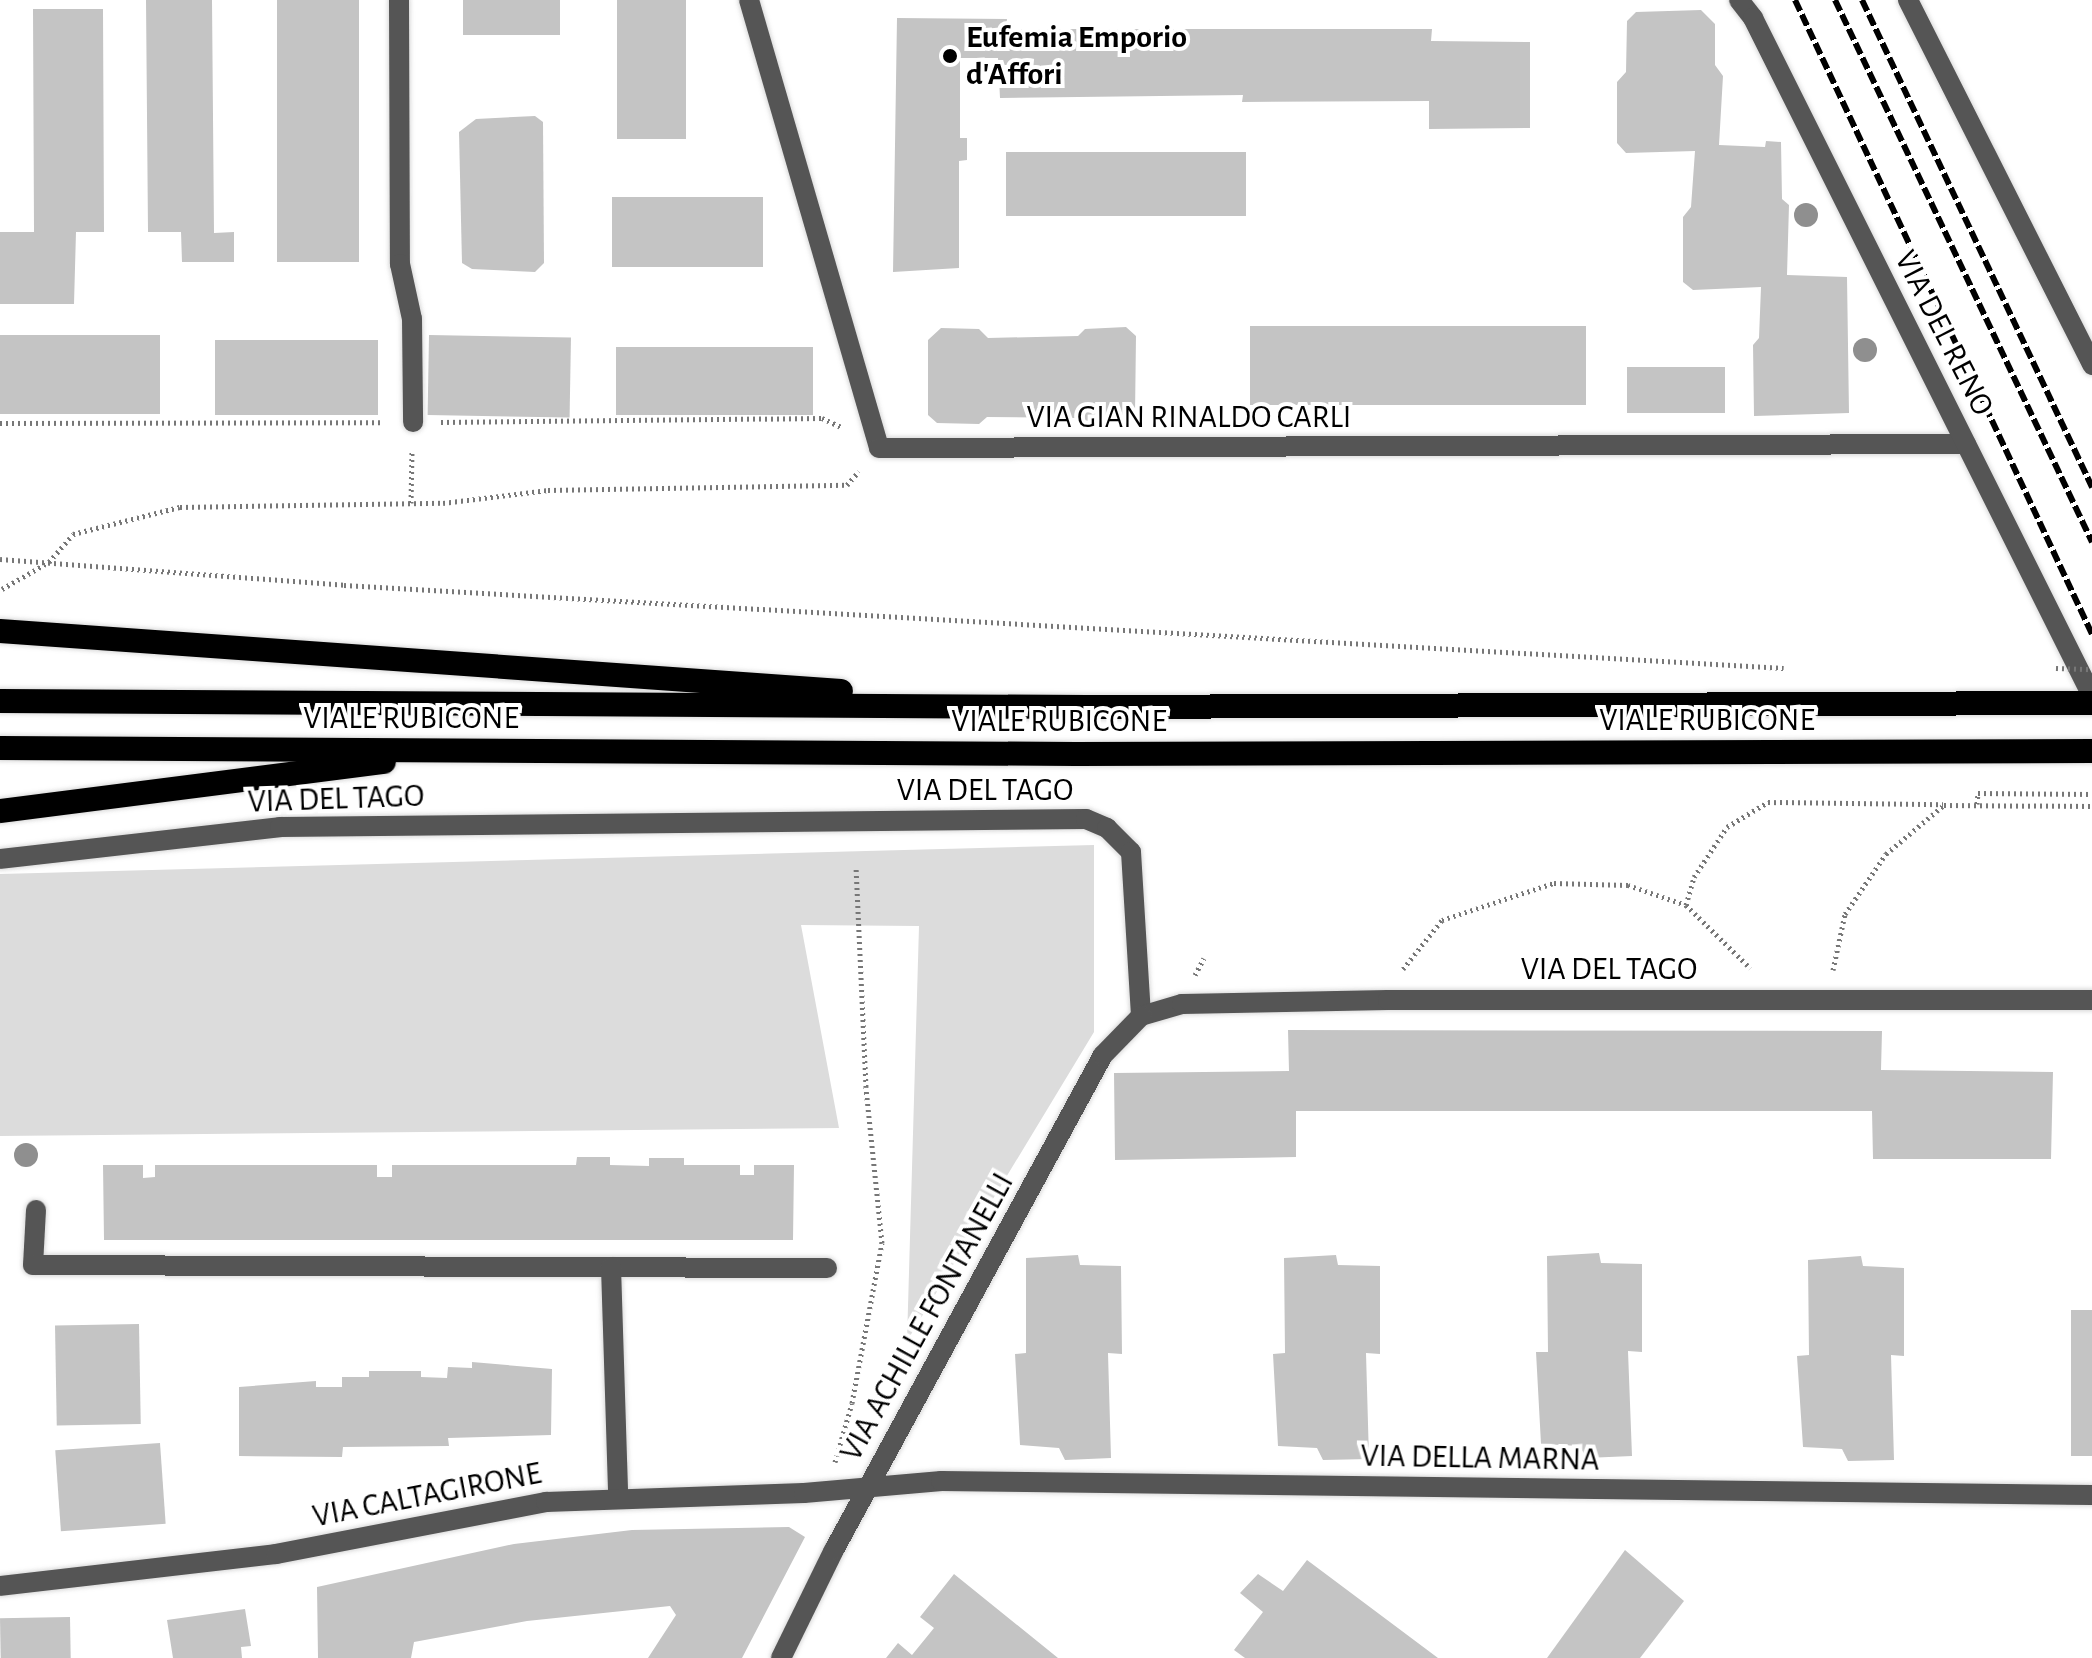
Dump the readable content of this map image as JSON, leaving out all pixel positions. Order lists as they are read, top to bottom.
{
  "streets": {
    "highway": ["VIALE RUBICONE"],
    "street": [
      "VIA DEL RENO",
      "VIA GIAN RINALDO CARLI",
      "VIA DEL TAGO",
      "VIA ACHILLE FONTANELLI",
      "VIA DELLA MARNA",
      "VIA CALTAGIRONE"
    ]
  },
  "crossings": [
    ["VIA DEL RENO", "VIA GIAN RINALDO CARLI"],
    ["VIA DEL RENO", "VIALE RUBICONE"],
    ["VIA DEL TAGO", "VIA ACHILLE FONTANELLI"],
    ["VIA ACHILLE FONTANELLI", "VIA DELLA MARNA"],
    ["VIA ACHILLE FONTANELLI", "VIA CALTAGIRONE"],
    ["VIA DELLA MARNA", "VIA CALTAGIRONE"]
  ],
  "places": ["Eufemia Emporio d'Affori"]
}
